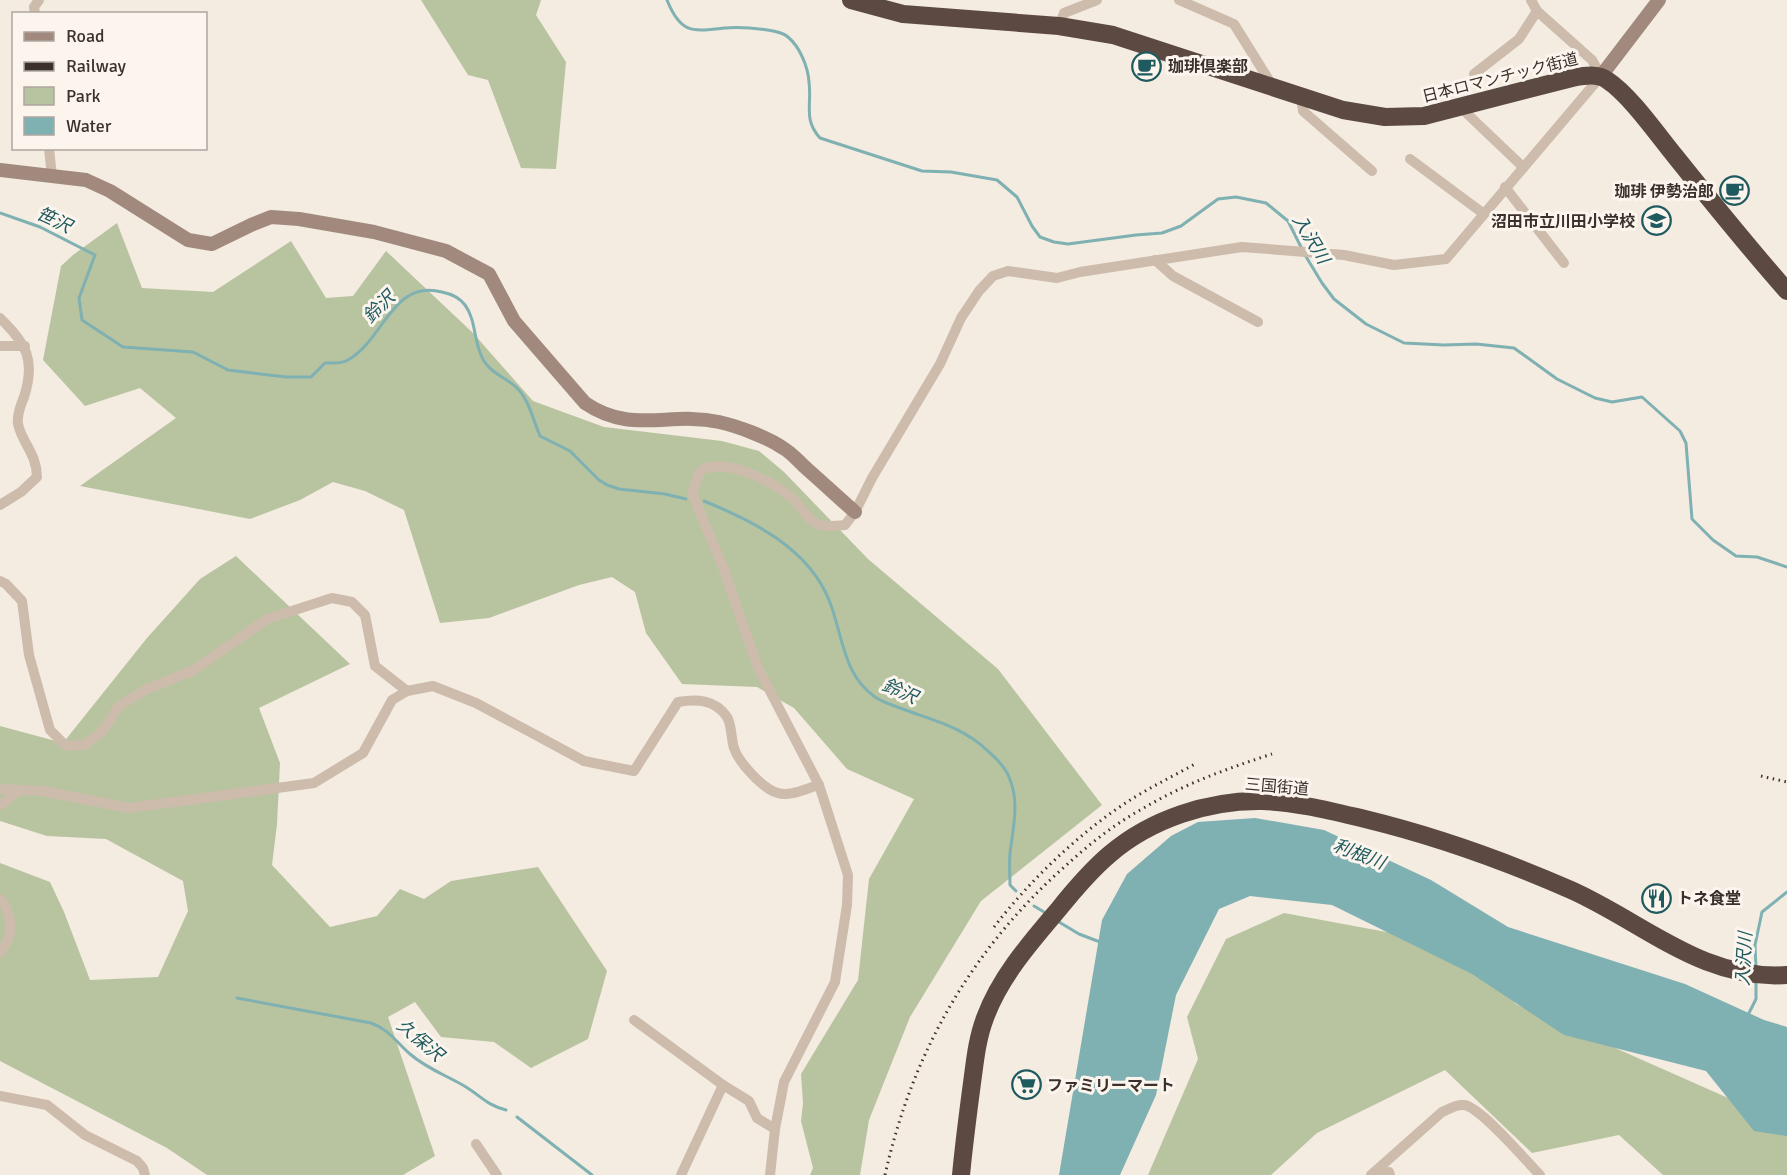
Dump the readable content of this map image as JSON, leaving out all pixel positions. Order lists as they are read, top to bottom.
{
  "streets": {
    "highway": ["日本ロマンチック街道", "三国街道"]
  },
  "water": [
    "笹沢",
    "入沢川",
    "鈴沢",
    "利根川",
    "久保沢"
  ],
  "places": {
    "cafe": ["珈琲倶楽部", "珈琲 伊勢治郎"],
    "school or university": ["沼田市立川田小学校"],
    "restaurant": ["トネ食堂"],
    "supermarket": ["ファミリーマート"]
  },
  "legend": [
    "Road",
    "Railway",
    "Park",
    "Water"
  ]
}
